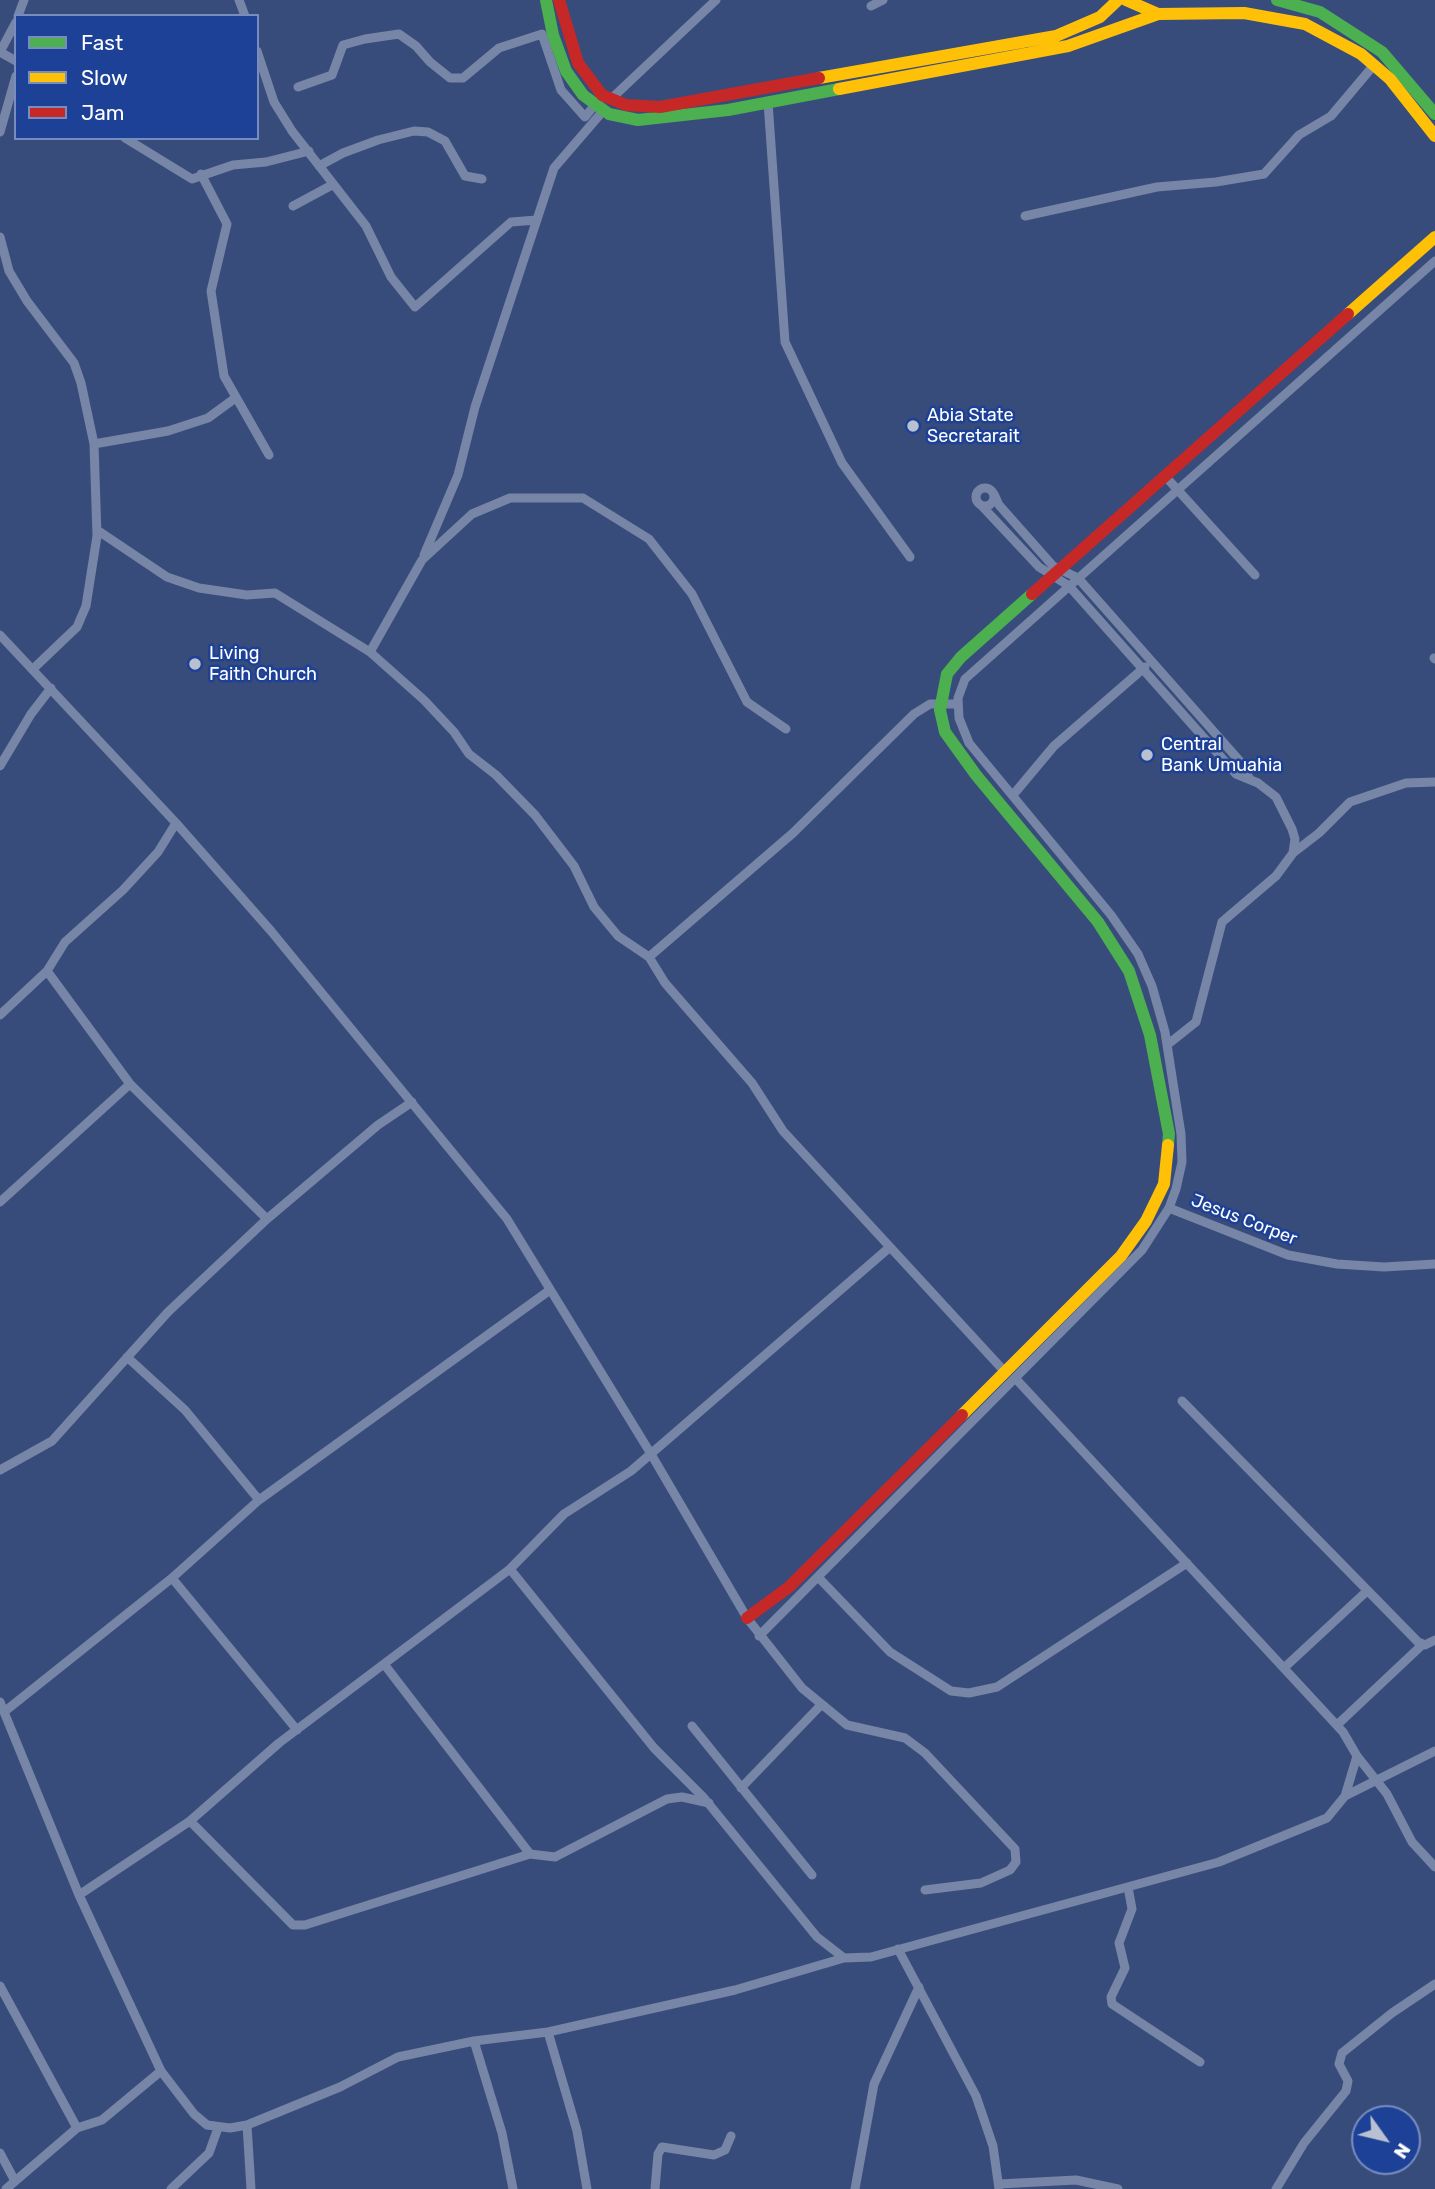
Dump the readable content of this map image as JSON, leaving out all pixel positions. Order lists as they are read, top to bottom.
{
  "streets": {
    "street": ["Jesus Corper"]
  },
  "places": ["Abia State Secretarait", "Living Faith Church", "Central Bank Umuahia"],
  "legend": ["Fast", "Slow", "Jam"],
  "north": "bottom right"
}
